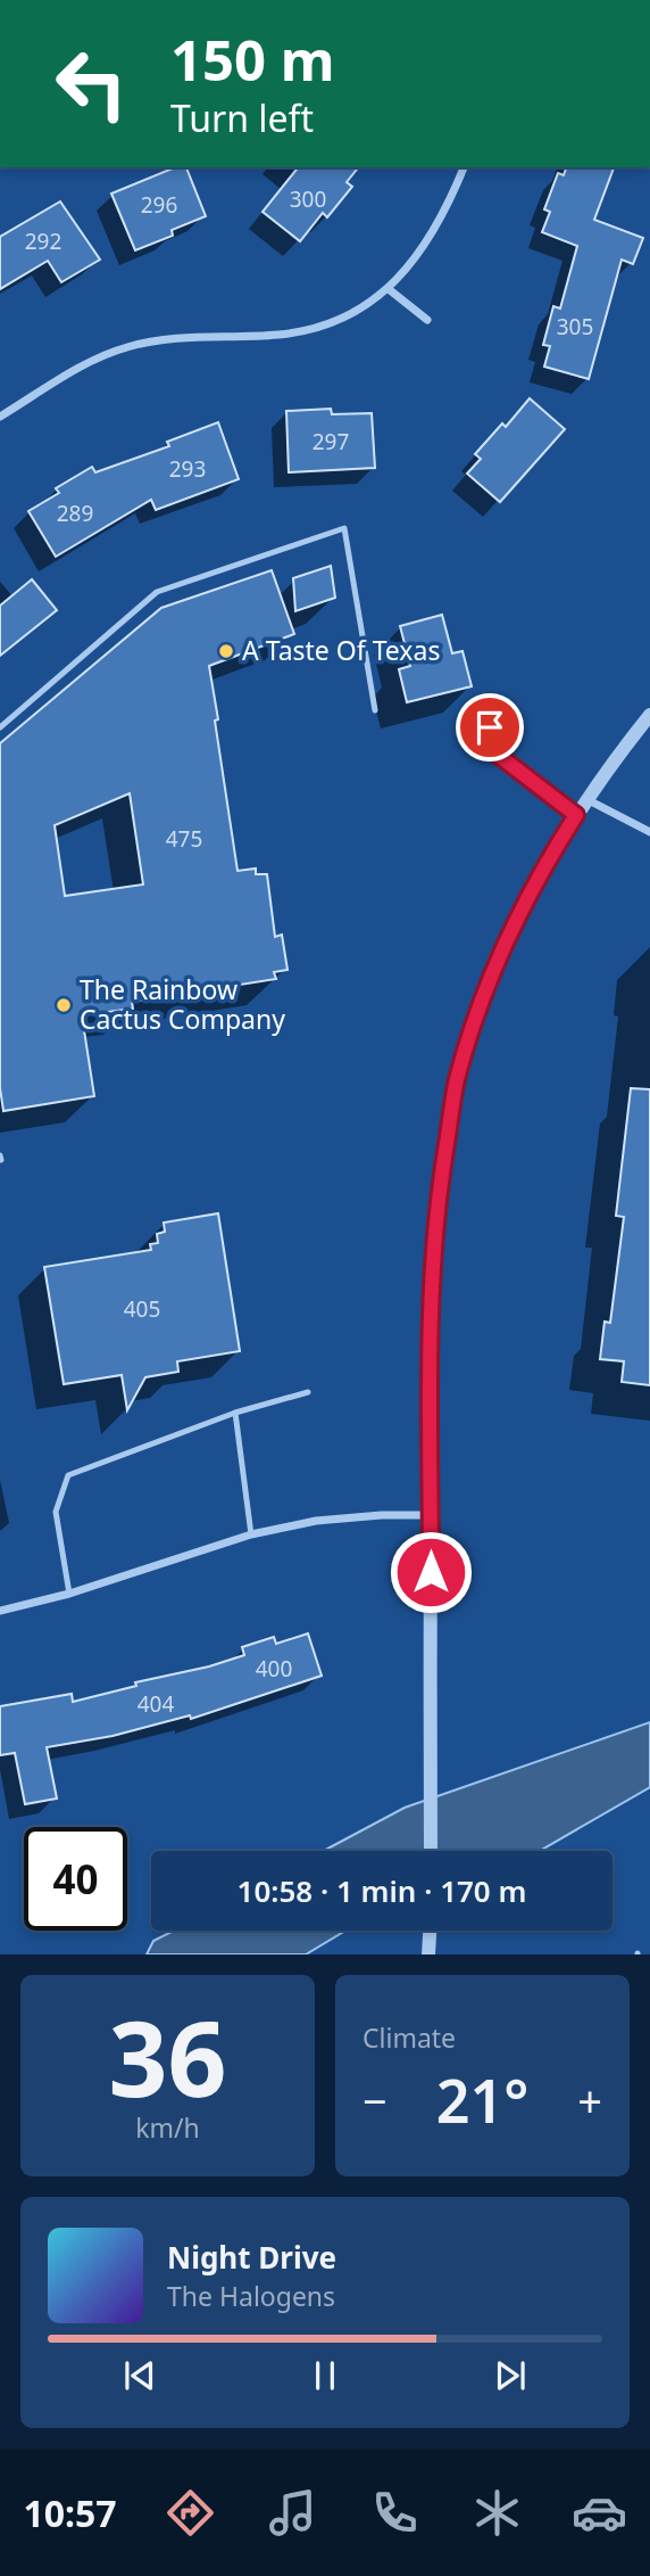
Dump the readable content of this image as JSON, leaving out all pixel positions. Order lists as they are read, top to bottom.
{
  "places": ["A Taste Of Texas", "The Rainbow Cactus Company"],
  "house_numbers": [
    "300",
    "296",
    "292",
    "305",
    "297",
    "293",
    "289",
    "475",
    "405",
    "400",
    "404"
  ],
  "page": {
    "turn": ["150 m", "Turn left"],
    "limit": "40",
    "trip": "10:58 · 1 min · 170 m",
    "tile": [
      ["36", "km/h"],
      "Climate"
    ],
    "heat": ["−", "21°", "+"],
    "song": ["Night Drive", "The Halogens"],
    "tabs": "10:57"
  }
}
